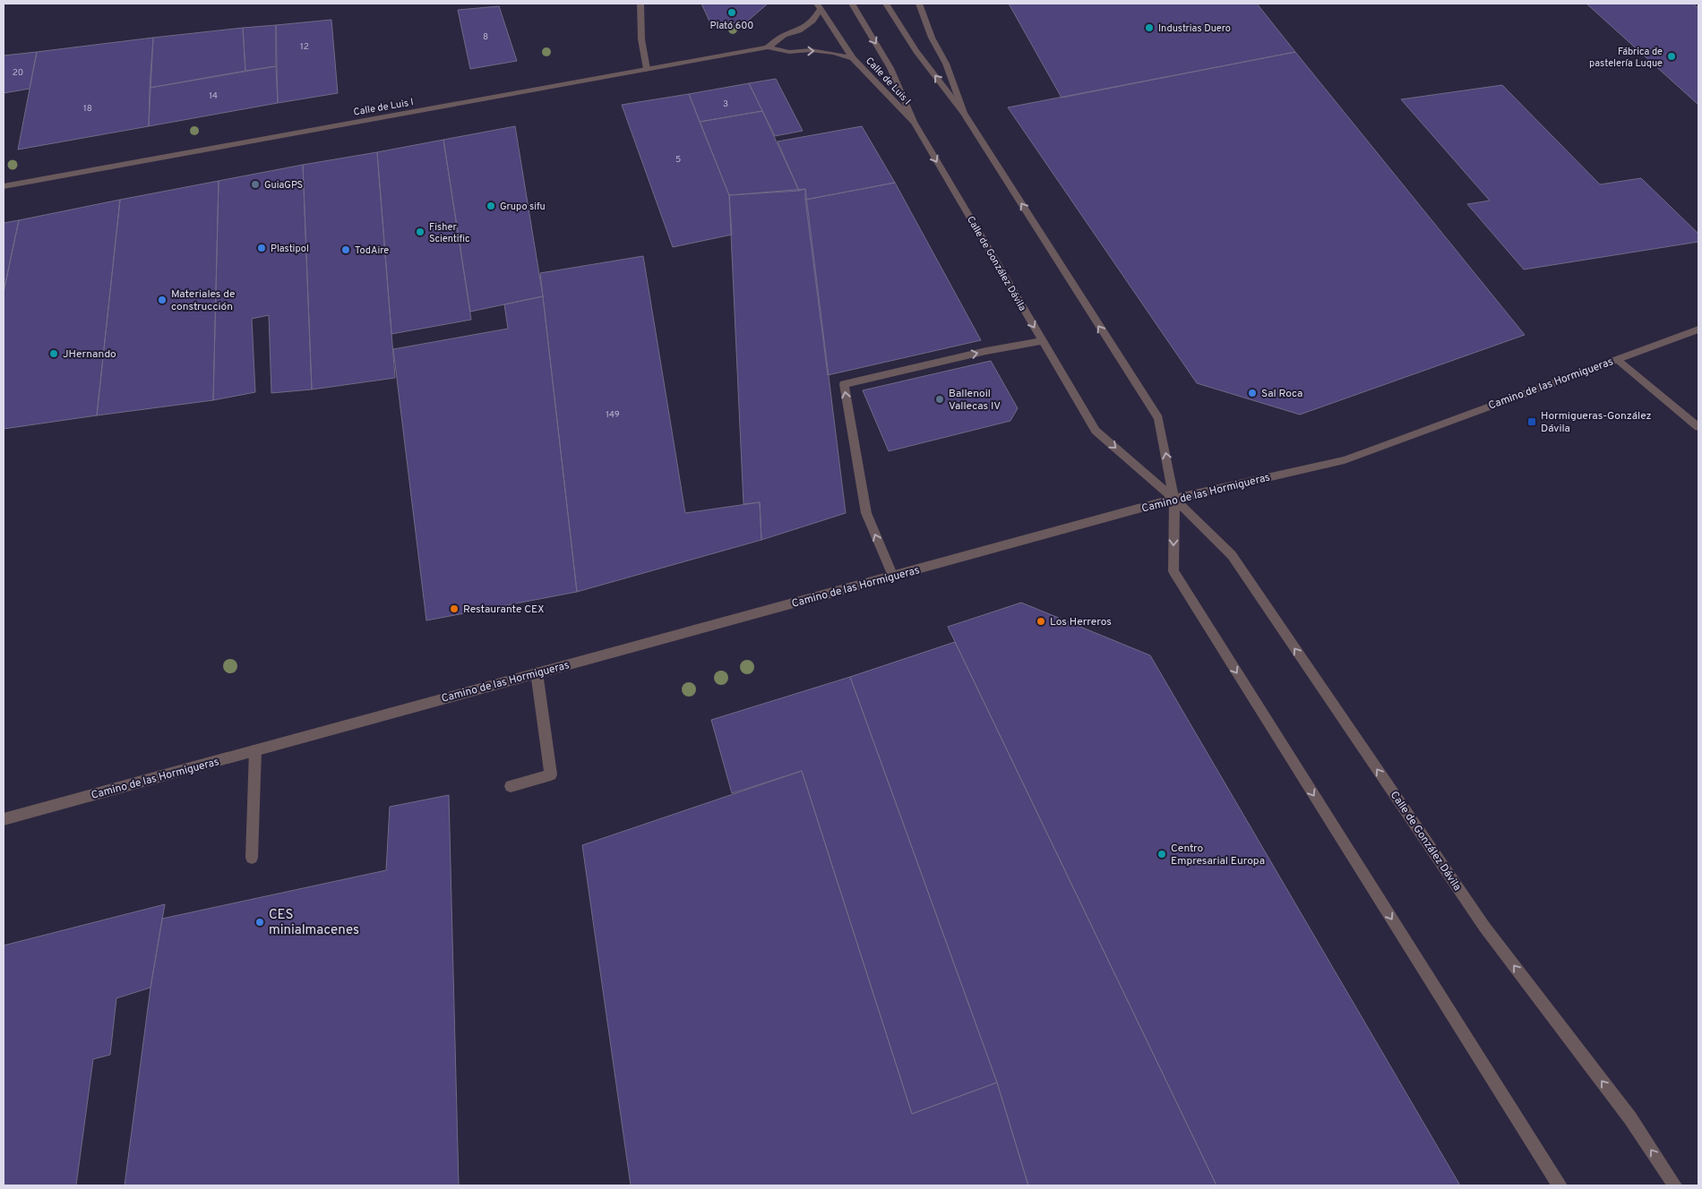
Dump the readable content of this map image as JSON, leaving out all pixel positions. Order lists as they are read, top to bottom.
{
  "streets": {
    "street": ["Calle de Luis I", "Calle de González Dávila", "Camino de las Hormigueras"]
  },
  "crossings": [
    ["Calle de Luis I", "Calle de González Dávila"],
    ["Calle de González Dávila", "Camino de las Hormigueras"]
  ],
  "places": {
    "other": [
      "Plató 600",
      "Industrias Duero",
      "Fábrica de pastelería Luque",
      "GuiaGPS",
      "Grupo sifu",
      "Fisher Scientific",
      "Plastipol",
      "TodAire",
      "Materiales de construcción",
      "JHernando",
      "Sal Roca",
      "Ballenoil Vallecas IV",
      "Restaurante CEX",
      "Los Herreros",
      "Centro Empresarial Europa",
      "CES minialmacenes"
    ],
    "transit": ["Hormigueras-González Dávila"]
  },
  "house_numbers": [
    "8",
    "12",
    "20",
    "14",
    "3",
    "18",
    "5",
    "149"
  ]
}
